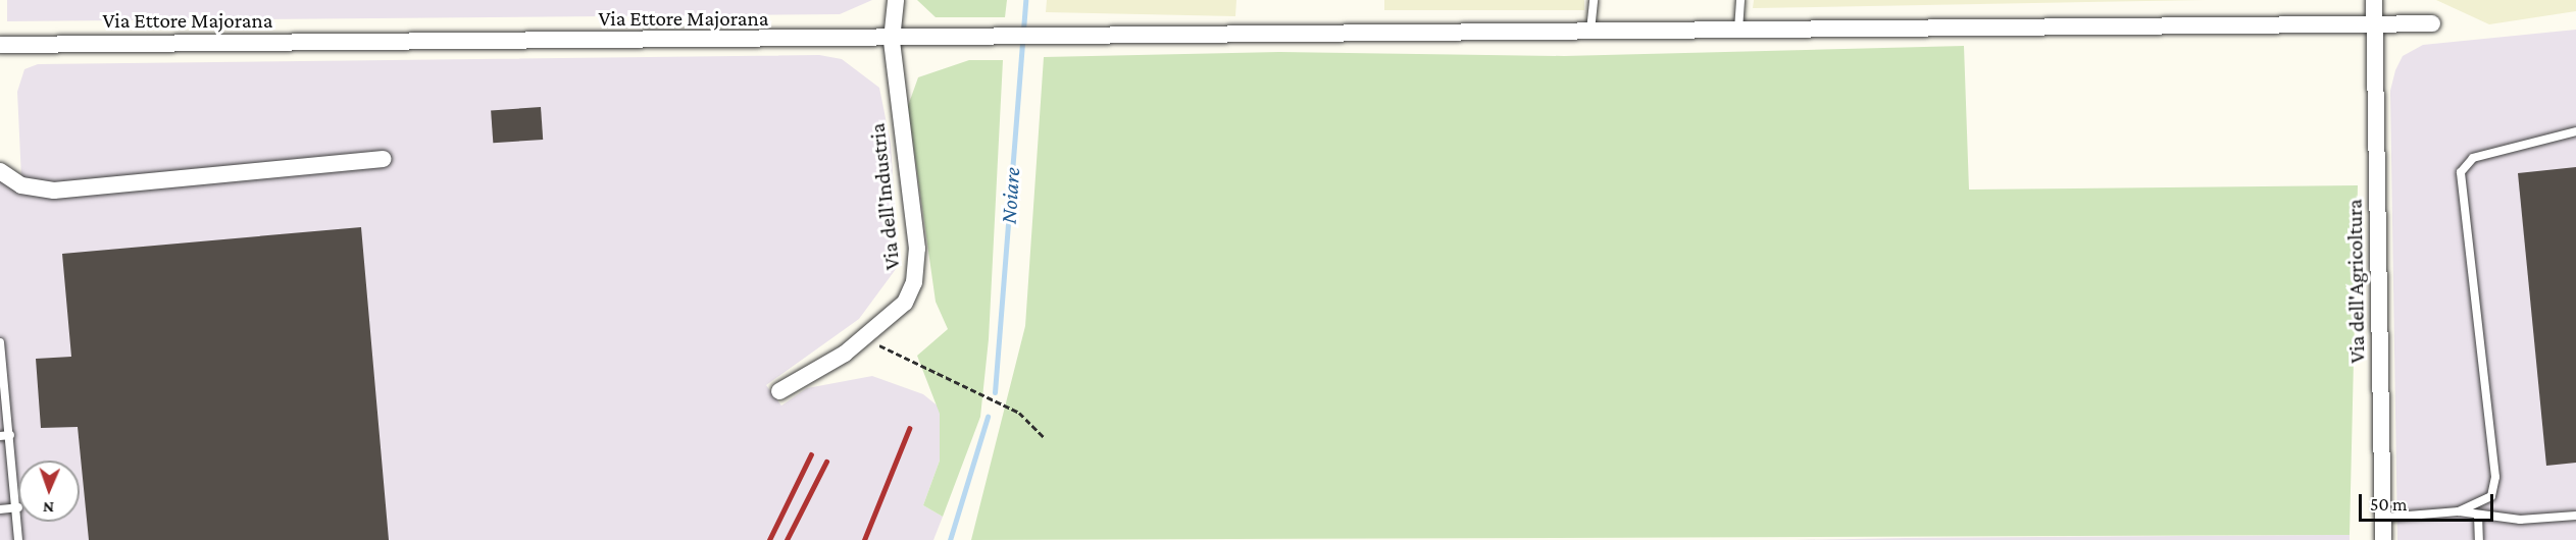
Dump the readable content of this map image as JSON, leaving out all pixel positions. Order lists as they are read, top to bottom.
{
  "streets": {
    "street": ["Via Ettore Majorana", "Via dell'Industria", "Via dell'Agricoltura"]
  },
  "crossings": [
    ["Via Ettore Majorana", "Via dell'Industria"],
    ["Via Ettore Majorana", "Via dell'Agricoltura"]
  ],
  "water": ["Noiare"],
  "scale_bar": "50 m",
  "north": "bottom"
}
